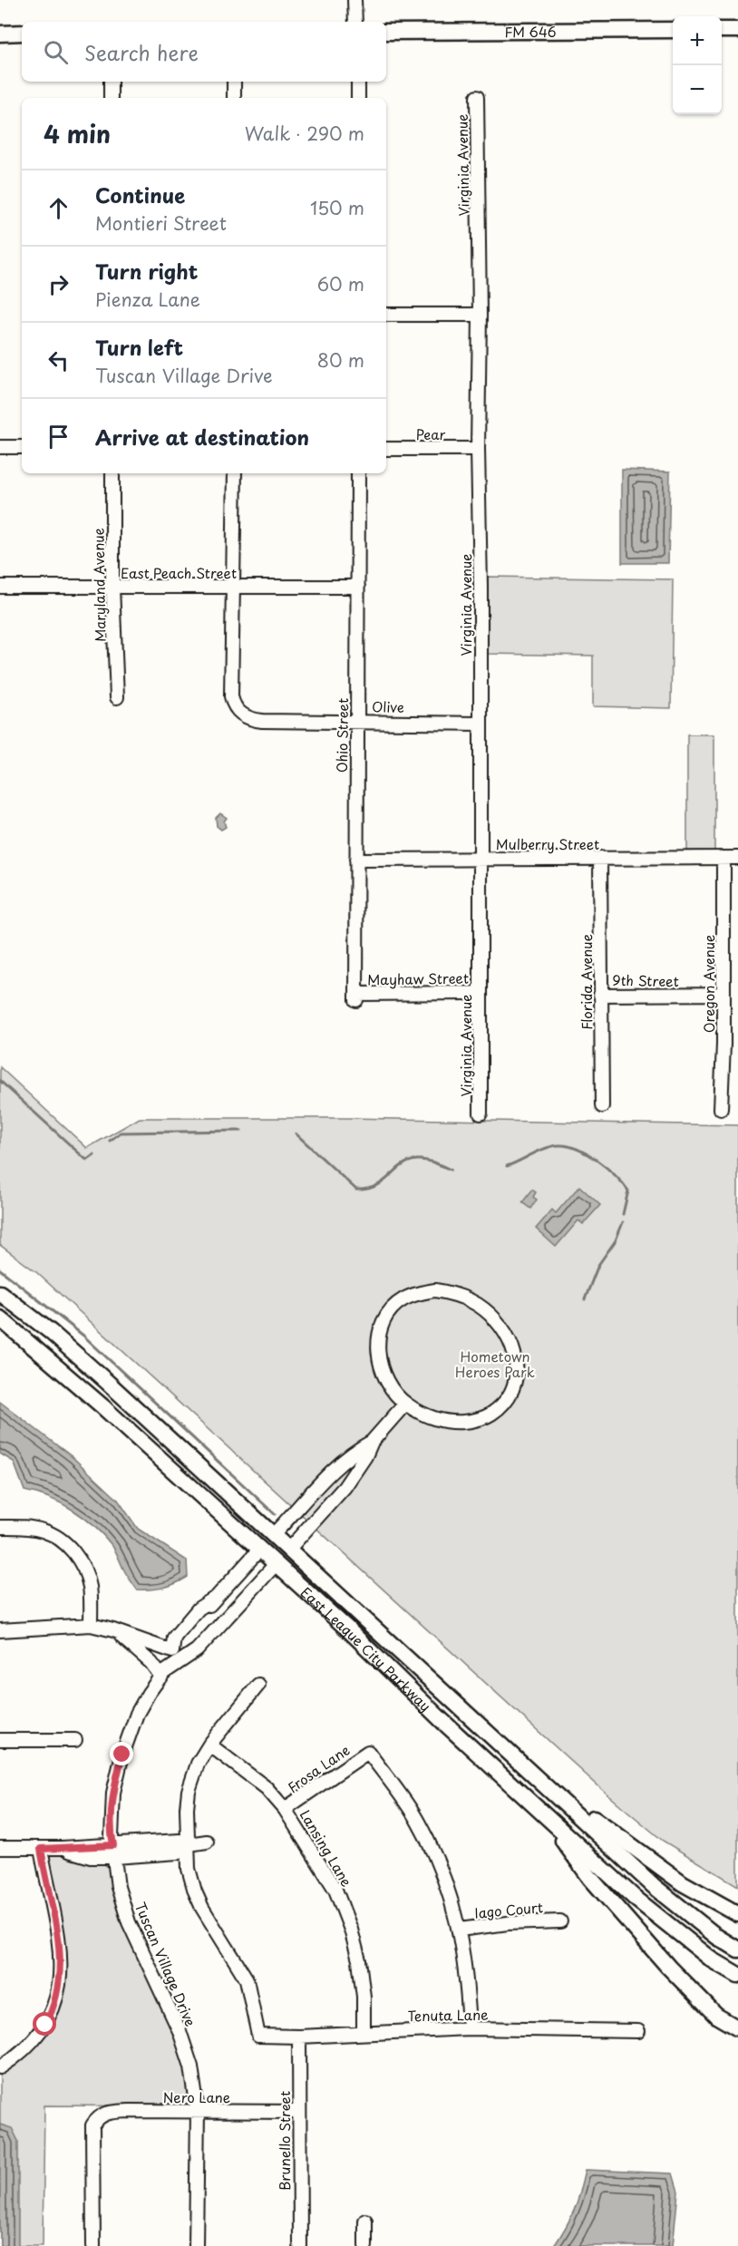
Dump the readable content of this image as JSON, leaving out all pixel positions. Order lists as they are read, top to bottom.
{
  "streets": {
    "main road": ["FM 646", "East League City Parkway"],
    "street": [
      "Virginia Avenue",
      "Pear",
      "East Peach Street",
      "Maryland Avenue",
      "Olive",
      "Ohio Street",
      "Mulberry Street",
      "Mayhaw Street",
      "9th Street",
      "Florida Avenue",
      "Oregon Avenue",
      "Frosa Lane",
      "Lansing Lane",
      "Iago Court",
      "Tuscan Village Drive",
      "Tenuta Lane",
      "Nero Lane",
      "Brunello Street"
    ]
  },
  "crossings": [
    ["Virginia Avenue", "Pear"],
    ["Virginia Avenue", "Olive"],
    ["Virginia Avenue", "Mulberry Street"],
    ["Virginia Avenue", "Mayhaw Street"],
    ["East Peach Street", "Maryland Avenue"],
    ["East Peach Street", "Olive"],
    ["East Peach Street", "Ohio Street"],
    ["Olive", "Ohio Street"],
    ["Ohio Street", "Mulberry Street"],
    ["Ohio Street", "Mayhaw Street"],
    ["Mulberry Street", "Florida Avenue"],
    ["Mulberry Street", "Oregon Avenue"],
    ["9th Street", "Florida Avenue"],
    ["9th Street", "Oregon Avenue"],
    ["East League City Parkway", "Tuscan Village Drive"],
    ["Frosa Lane", "Lansing Lane"],
    ["Frosa Lane", "Iago Court"],
    ["Lansing Lane", "Tenuta Lane"],
    ["Tuscan Village Drive", "Nero Lane"],
    ["Tenuta Lane", "Brunello Street"],
    ["Nero Lane", "Brunello Street"]
  ],
  "parks": ["Hometown Heroes Park"],
  "page": {
    "map_buttons": ["+", "−"],
    "search": "Search here",
    "heading": ["4 min", "Walk · 290 m"],
    "list": [
      ["Continue", "Montieri Street", "150 m"],
      ["Turn right", "Pienza Lane", "60 m"],
      ["Turn left", "Tuscan Village Drive", "80 m"],
      "Arrive at destination"
    ]
  }
}
